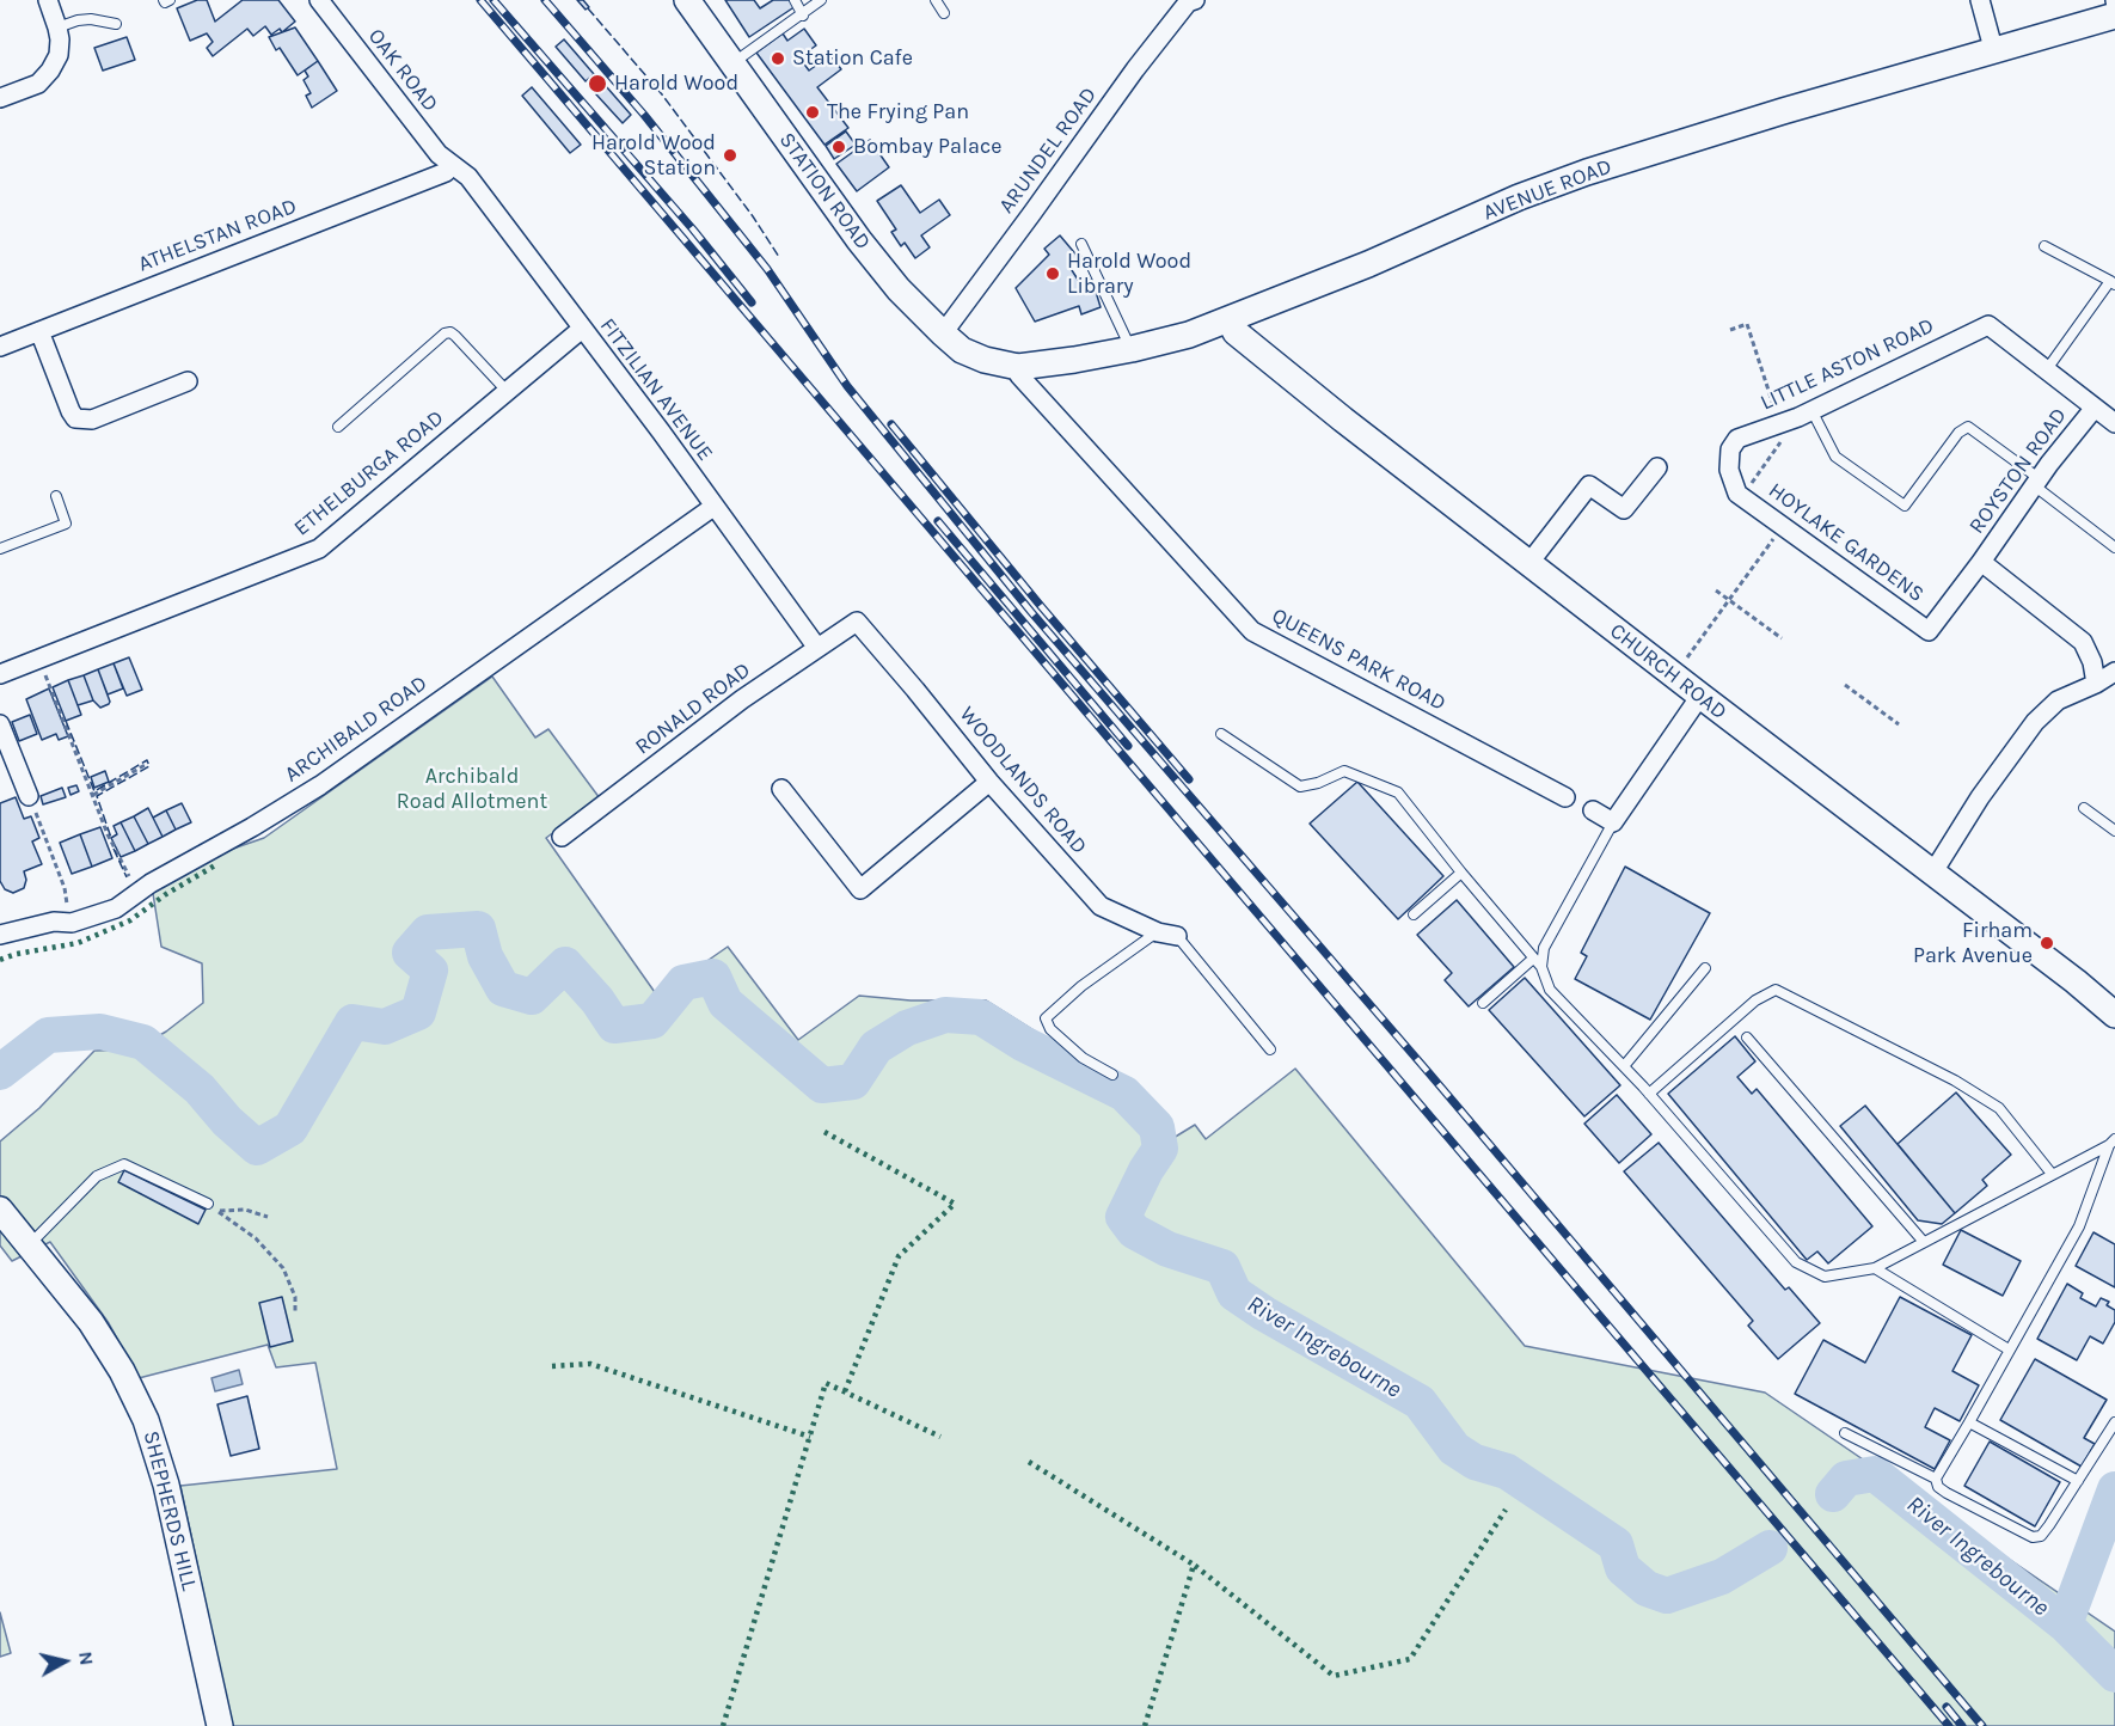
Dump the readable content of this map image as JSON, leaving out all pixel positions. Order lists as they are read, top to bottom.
{
  "streets": {
    "street": [
      "OAK ROAD",
      "ARUNDEL ROAD",
      "AVENUE ROAD",
      "STATION ROAD",
      "ATHELSTAN ROAD",
      "LITTLE ASTON ROAD",
      "FITZILIAN AVENUE",
      "ROYSTON ROAD",
      "ETHELBURGA ROAD",
      "HOYLAKE GARDENS",
      "QUEENS PARK ROAD",
      "CHURCH ROAD",
      "RONALD ROAD",
      "ARCHIBALD ROAD",
      "WOODLANDS ROAD",
      "SHEPHERDS HILL"
    ]
  },
  "crossings": [
    ["OAK ROAD", "ATHELSTAN ROAD"],
    ["OAK ROAD", "FITZILIAN AVENUE"],
    ["ARUNDEL ROAD", "STATION ROAD"],
    ["AVENUE ROAD", "STATION ROAD"],
    ["AVENUE ROAD", "QUEENS PARK ROAD"],
    ["AVENUE ROAD", "CHURCH ROAD"],
    ["ATHELSTAN ROAD", "FITZILIAN AVENUE"],
    ["LITTLE ASTON ROAD", "HOYLAKE GARDENS"],
    ["FITZILIAN AVENUE", "ETHELBURGA ROAD"],
    ["FITZILIAN AVENUE", "RONALD ROAD"],
    ["FITZILIAN AVENUE", "ARCHIBALD ROAD"],
    ["ROYSTON ROAD", "HOYLAKE GARDENS"],
    ["RONALD ROAD", "WOODLANDS ROAD"]
  ],
  "water": ["River Ingrebourne"],
  "parks": ["Archibald Road Allotment"],
  "places": [
    "Station Cafe",
    "Harold Wood",
    "The Frying Pan",
    "Bombay Palace",
    "Harold Wood Station",
    "Harold Wood Library",
    "Firham Park Avenue"
  ],
  "north": "right"
}
